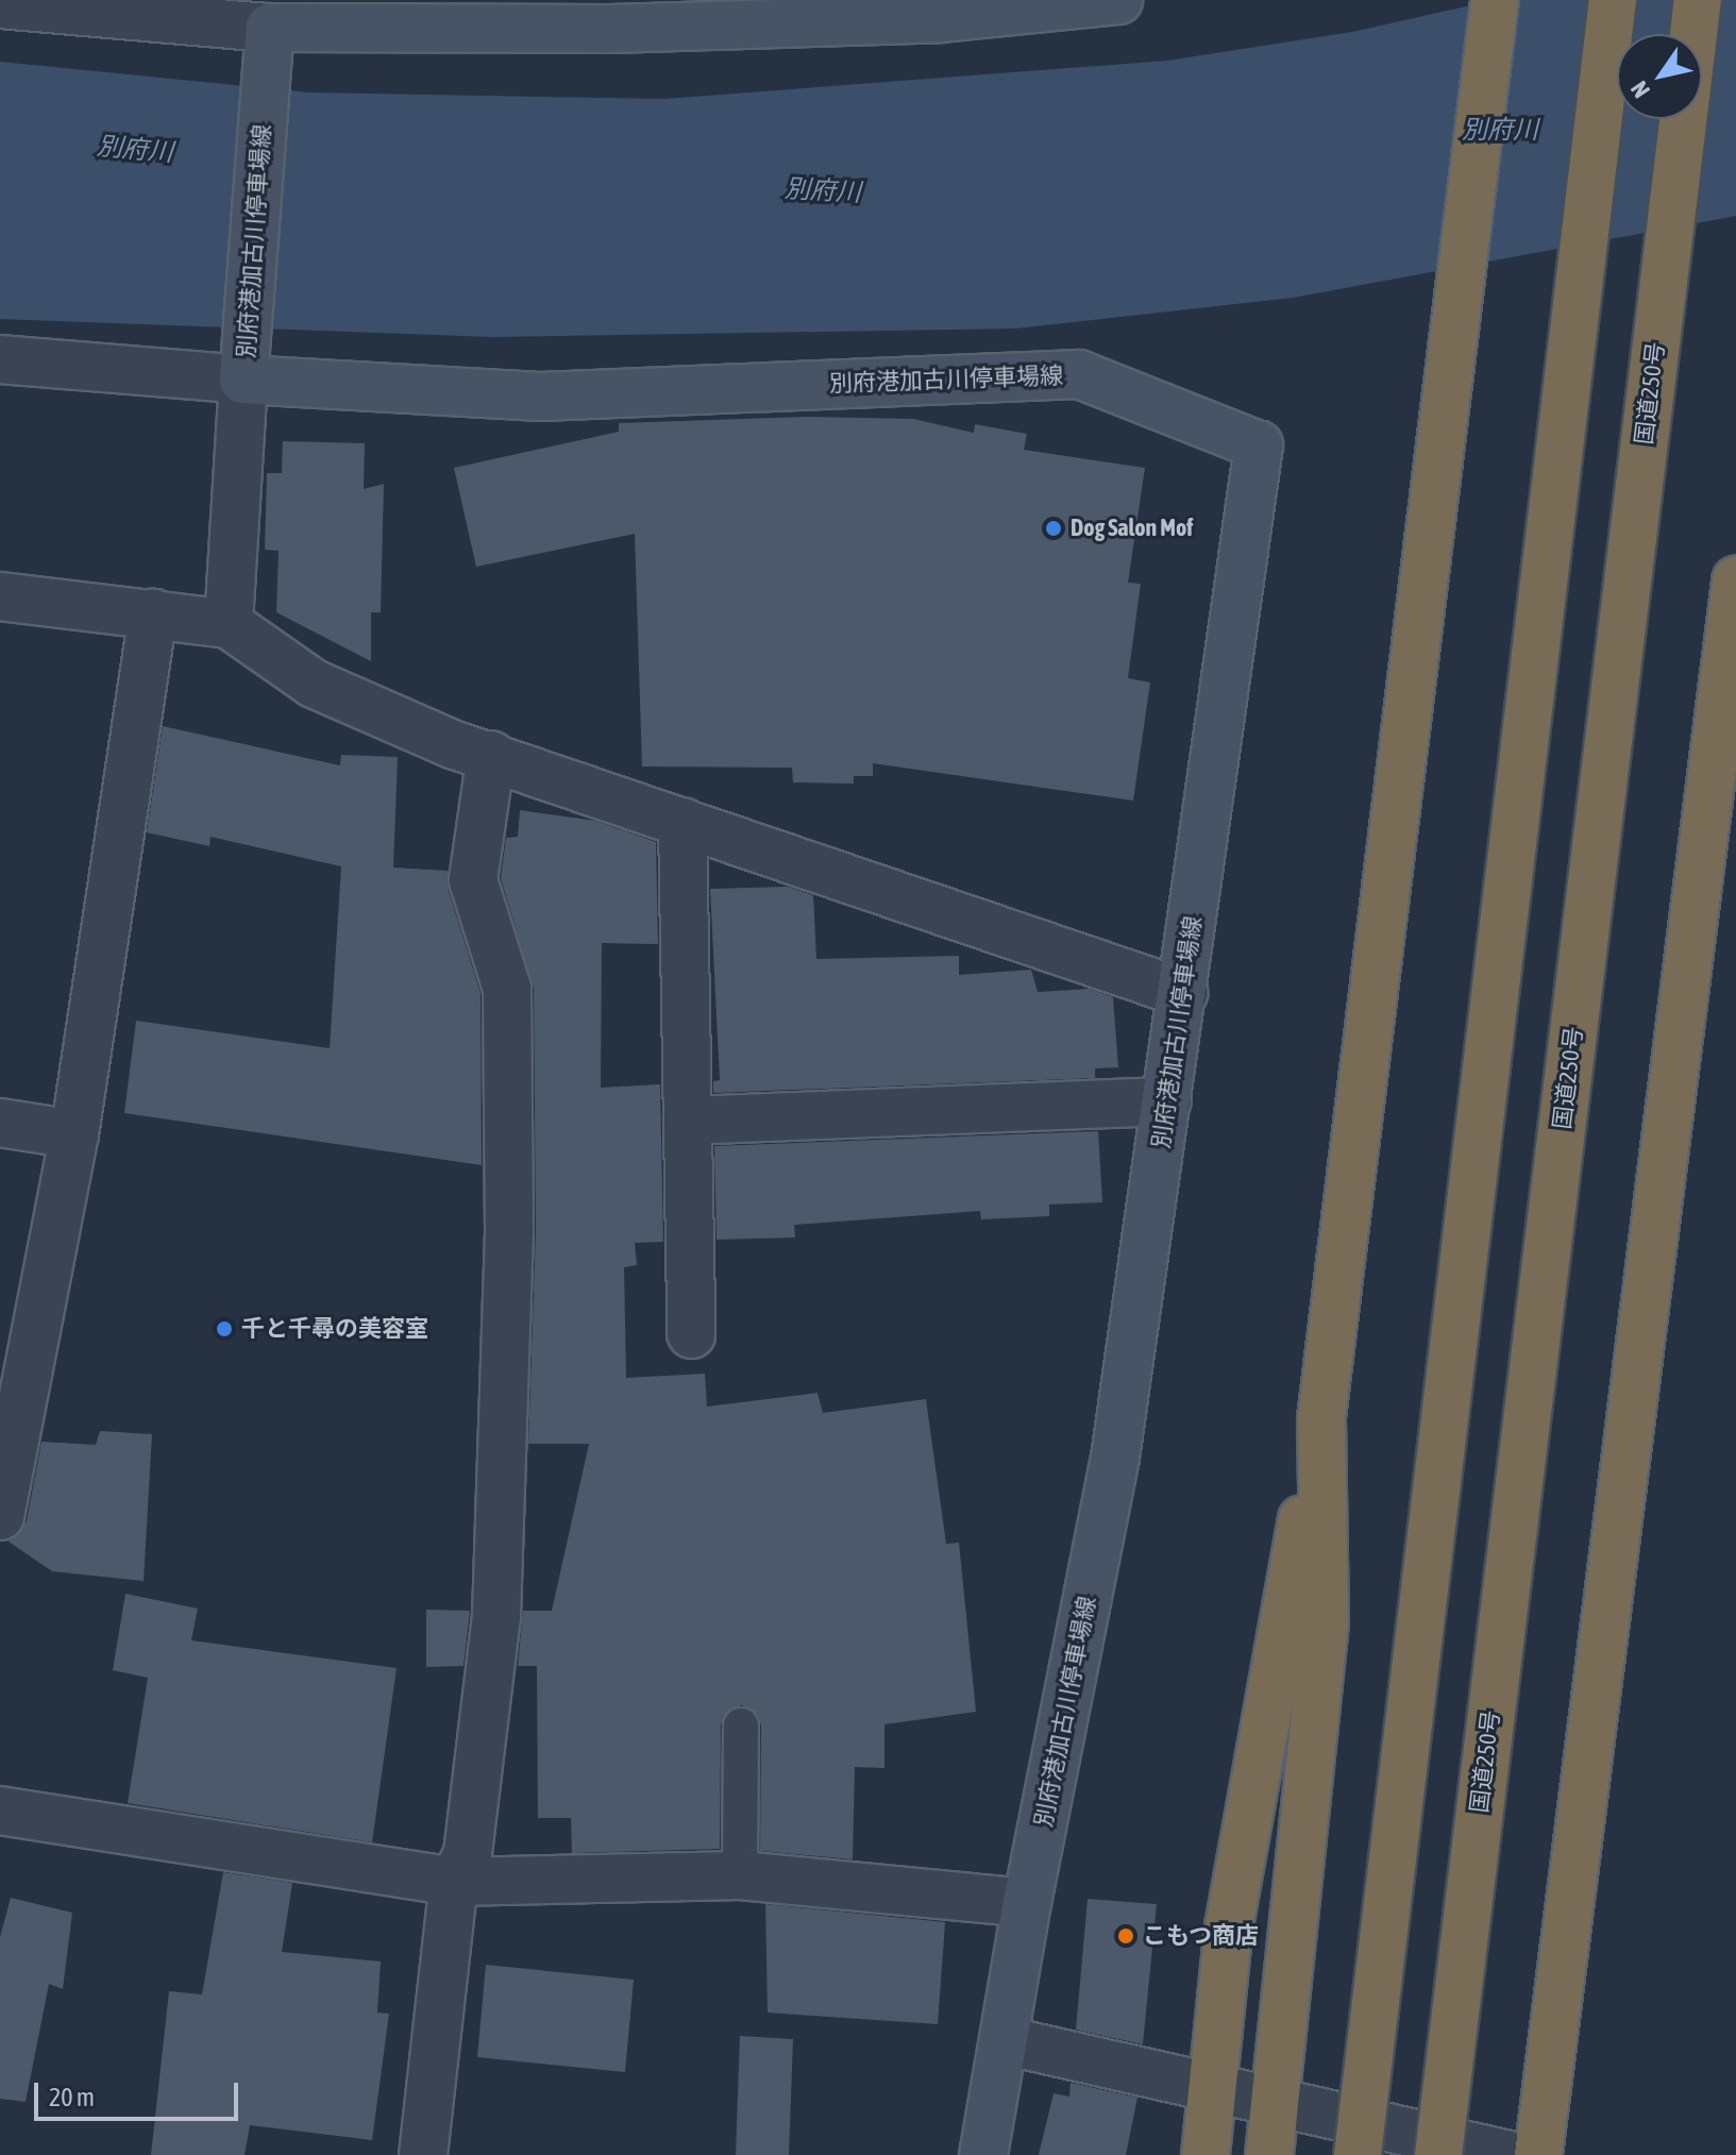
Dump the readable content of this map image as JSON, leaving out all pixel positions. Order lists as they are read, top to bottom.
{
  "streets": {
    "highway": ["国道250号"],
    "main road": ["別府港加古川停車場線"]
  },
  "water": ["別府川"],
  "places": ["Dog Salon Mof", "千と千尋の美容室", "こもつ商店"],
  "scale_bar": "20 m",
  "north": "bottom left"
}
